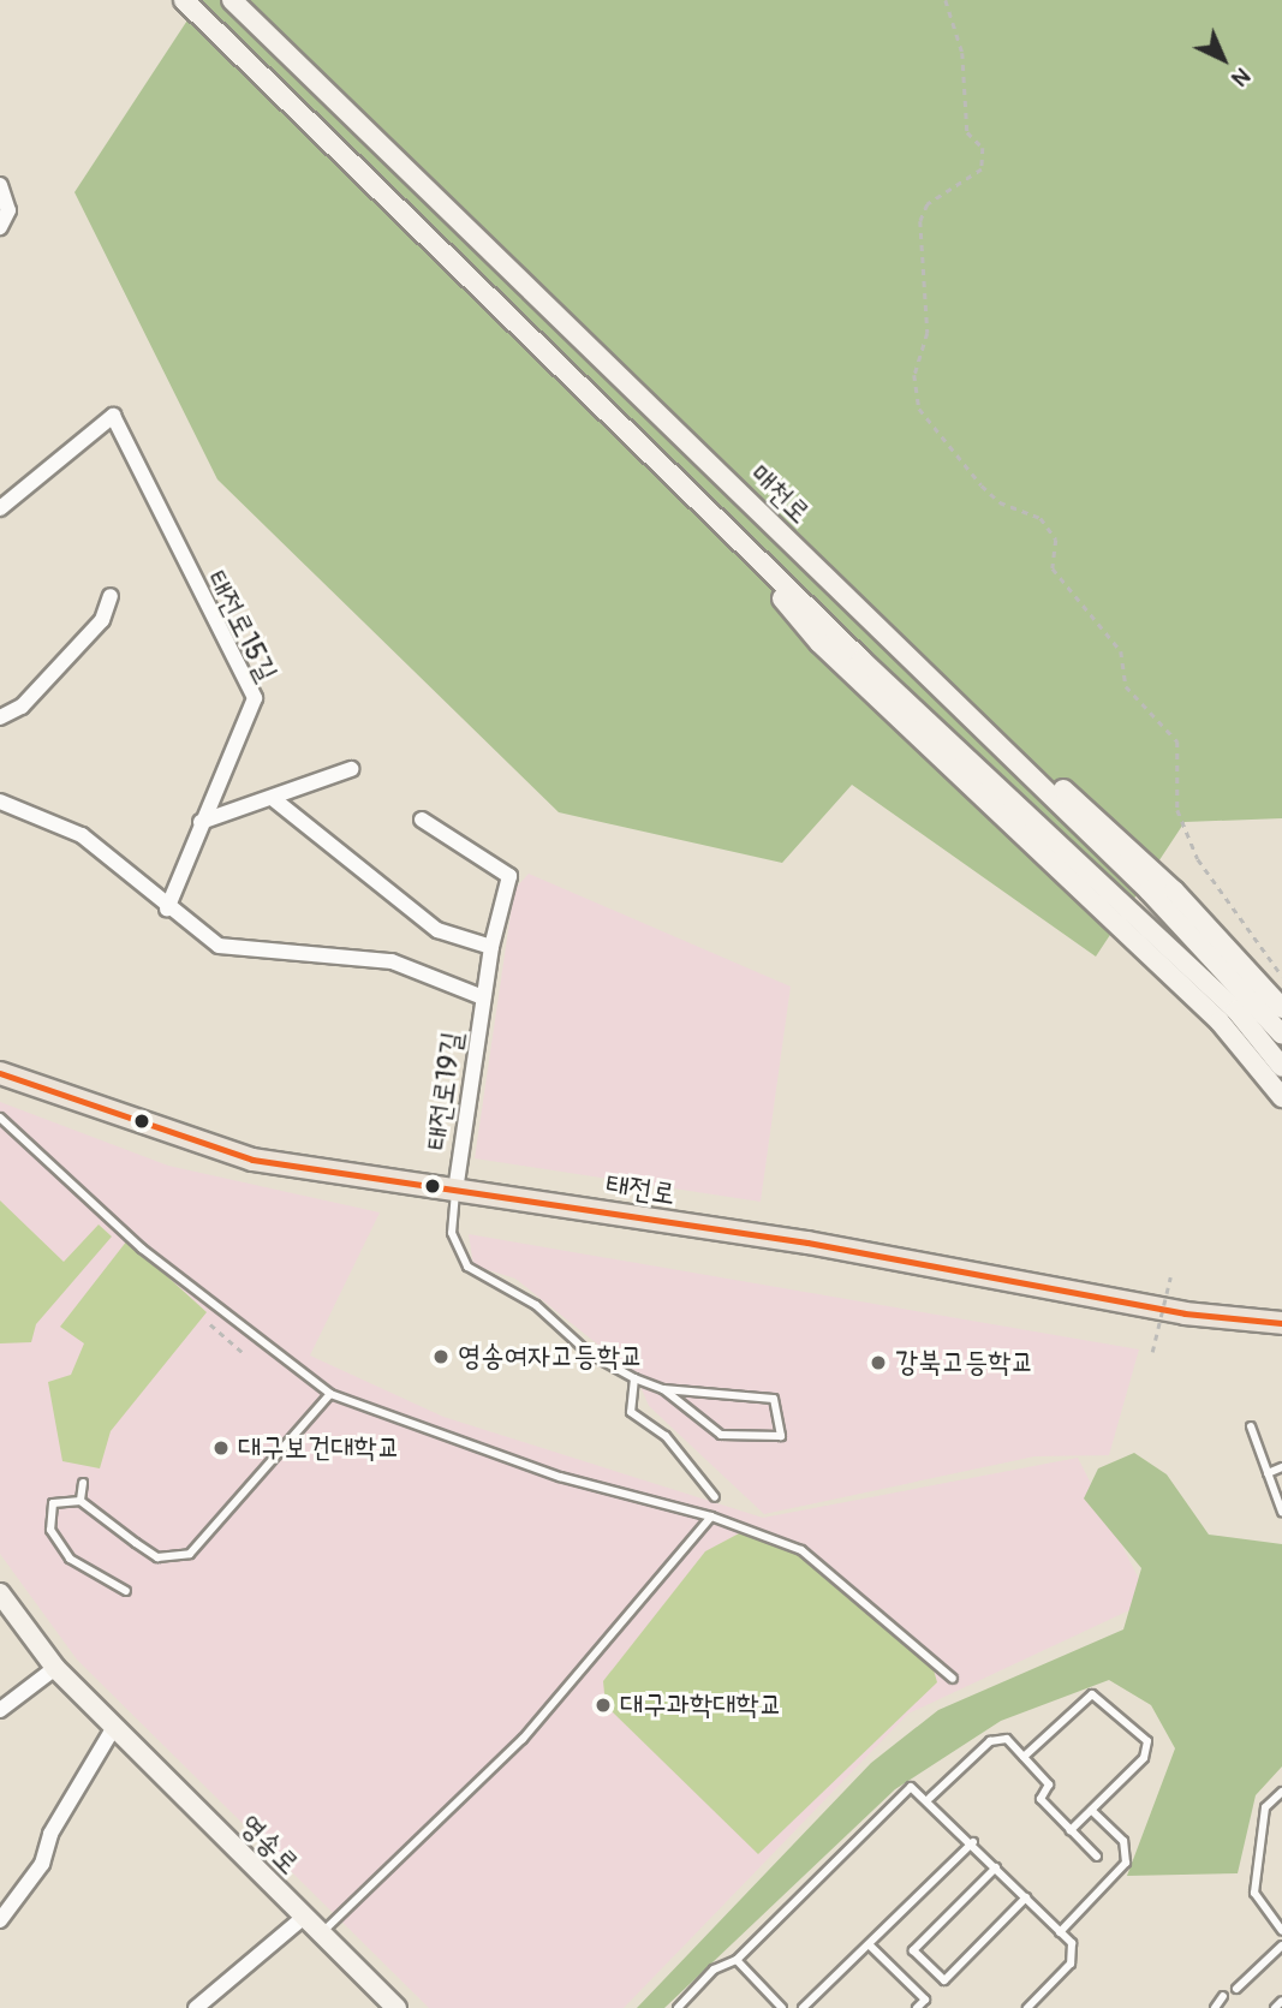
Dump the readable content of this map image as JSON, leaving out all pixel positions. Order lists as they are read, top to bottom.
{
  "streets": {
    "main road": ["매천로", "태전로", "영송로"],
    "street": ["태전로15길", "태전로19길"]
  },
  "crossings": [
    ["태전로15길", "태전로19길"],
    ["태전로19길", "태전로"]
  ],
  "places": [
    "영송여자고등학교",
    "강북고등학교",
    "대구보건대학교",
    "대구과학대학교"
  ],
  "north": "bottom right"
}
